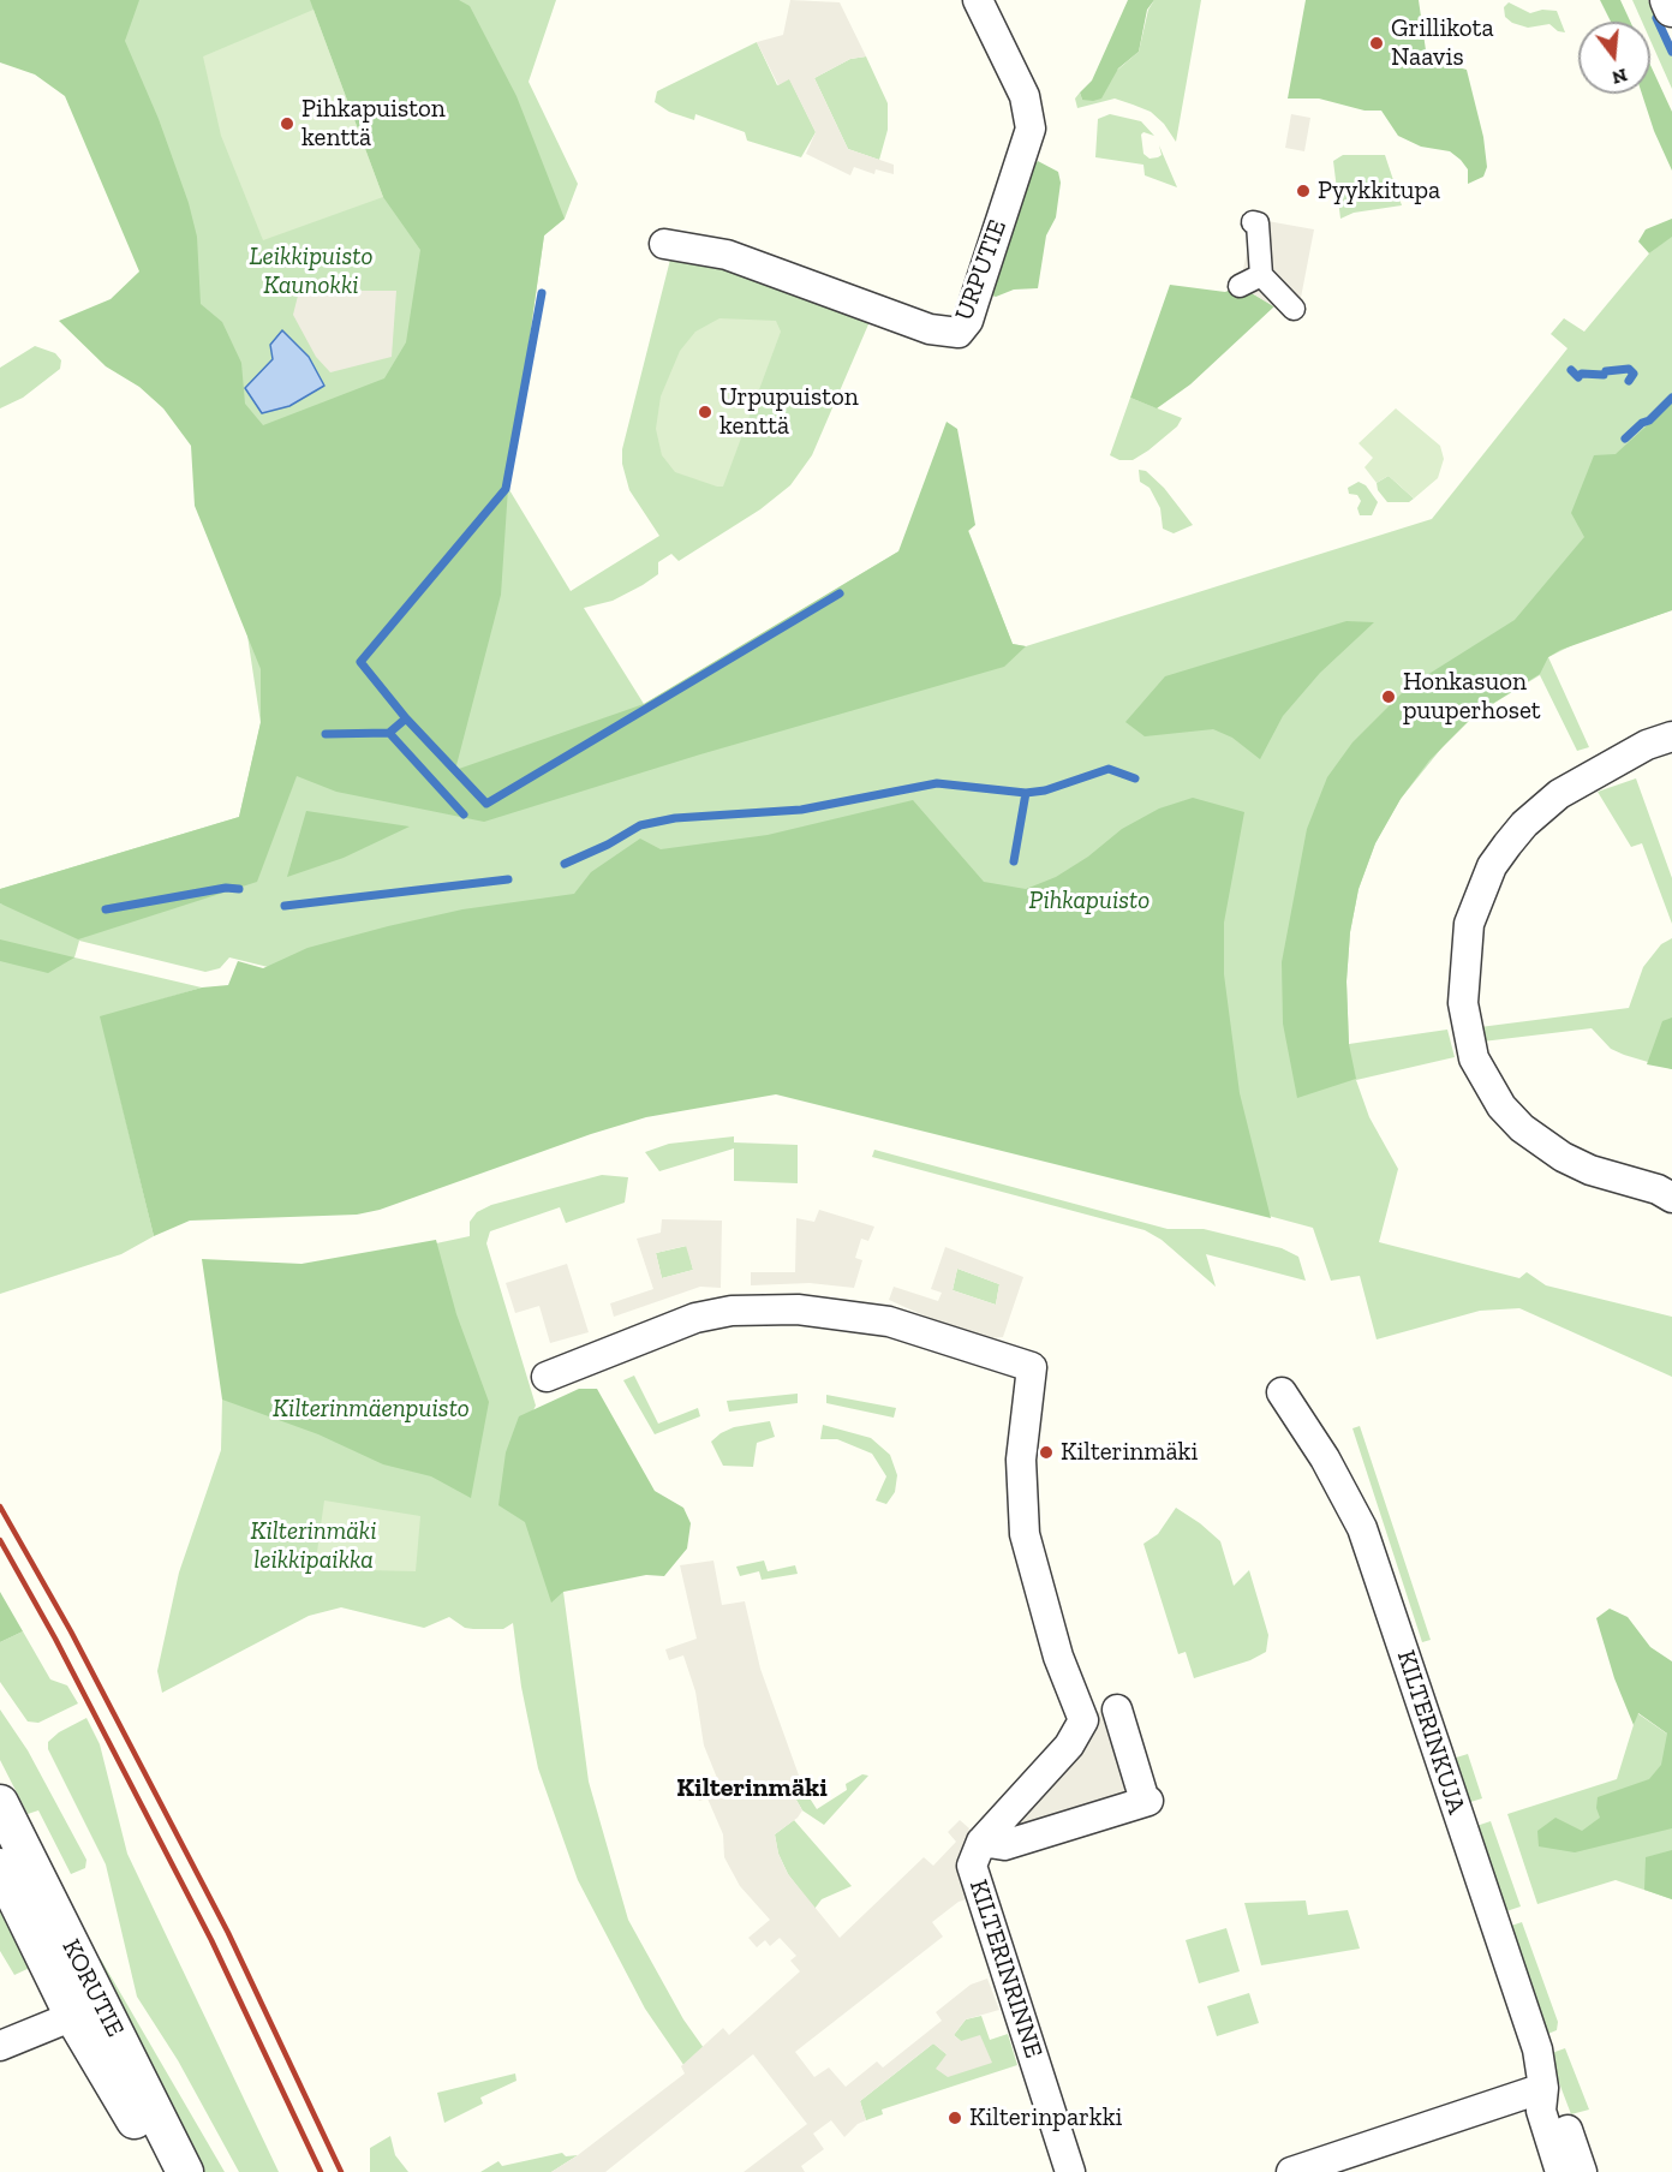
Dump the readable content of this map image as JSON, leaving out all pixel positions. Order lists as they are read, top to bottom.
{
  "streets": {
    "street": [
      "URPUTIE",
      "KILTERINKUJA",
      "KILTERINRINNE",
      "KORUTIE"
    ]
  },
  "districts": ["Kilterinmäki"],
  "parks": [
    "Leikkipuisto Kaunokki",
    "Pihkapuisto",
    "Kilterinmäenpuisto",
    "Kilterinmäki leikkipaikka"
  ],
  "places": [
    "Grillikota Naavis",
    "Pihkapuiston kenttä",
    "Pyykkitupa",
    "Urpupuiston kenttä",
    "Honkasuon puuperhoset",
    "Kilterinmäki",
    "Kilterinparkki"
  ],
  "north": "bottom"
}
